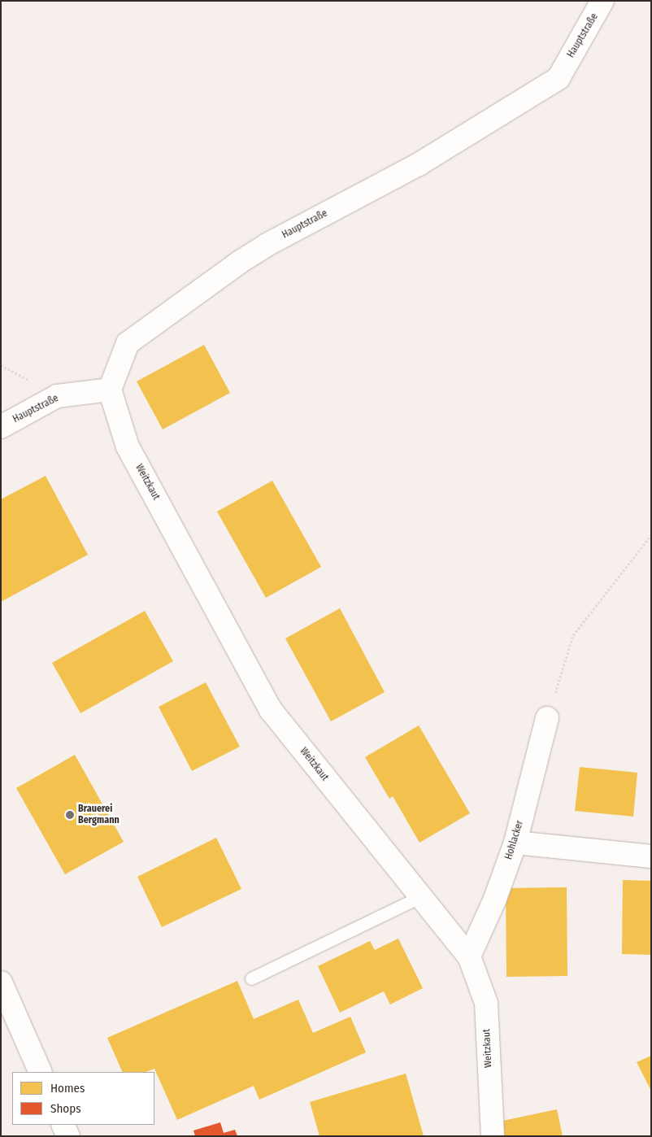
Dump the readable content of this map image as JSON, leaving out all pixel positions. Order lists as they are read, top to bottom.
{
  "streets": {
    "street": ["Hauptstraße", "Weitzkaut", "Hohlacker"]
  },
  "crossings": [
    ["Hauptstraße", "Weitzkaut"],
    ["Weitzkaut", "Hohlacker"]
  ],
  "places": ["Brauerei Bergmann"],
  "legend": ["Homes", "Shops"]
}
